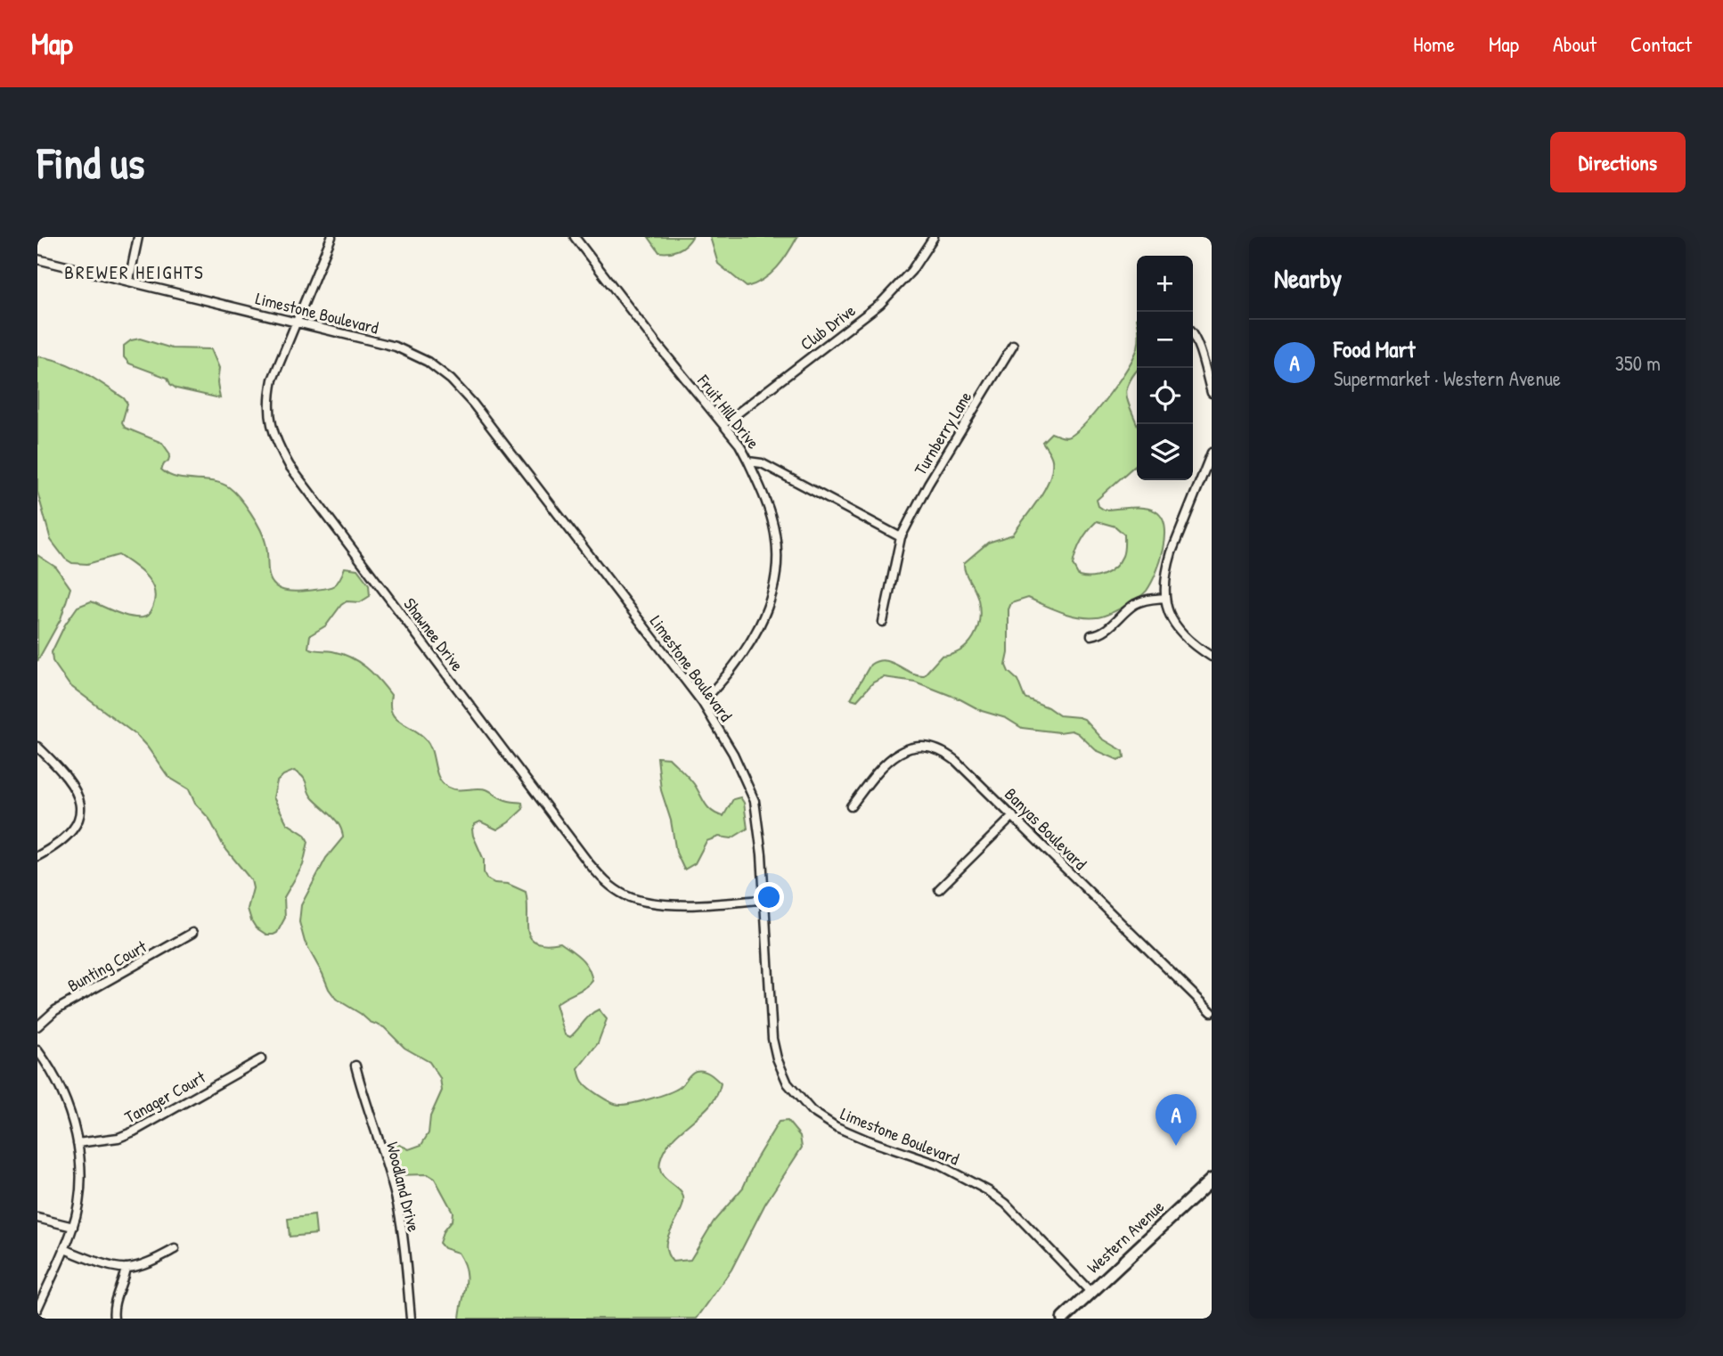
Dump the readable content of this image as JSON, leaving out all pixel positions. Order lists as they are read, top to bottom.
{
  "streets": {
    "main road": ["Western Avenue"],
    "street": [
      "Limestone Boulevard",
      "Club Drive",
      "Fruit Hill Drive",
      "Turnberry Lane",
      "Shawnee Drive",
      "Banyas Boulevard",
      "Bunting Court",
      "Tanager Court",
      "Woodland Drive"
    ]
  },
  "crossings": [
    ["Limestone Boulevard", "Shawnee Drive"],
    ["Limestone Boulevard", "Western Avenue"],
    ["Club Drive", "Fruit Hill Drive"],
    ["Fruit Hill Drive", "Turnberry Lane"]
  ],
  "districts": ["BREWER HEIGHTS"],
  "page": {
    "header": "Map",
    "nav": [
      "Home",
      "Map",
      "About",
      "Contact"
    ],
    "buttons": "Directions",
    "title": "Find us",
    "heading": "Nearby",
    "map_buttons": ["+", "−"],
    "list": [
      {
        "mark": "A",
        "name": "Food Mart",
        "note": "Supermarket · Western Avenue",
        "value": "350 m"
      }
    ],
    "pins": "A"
  }
}
